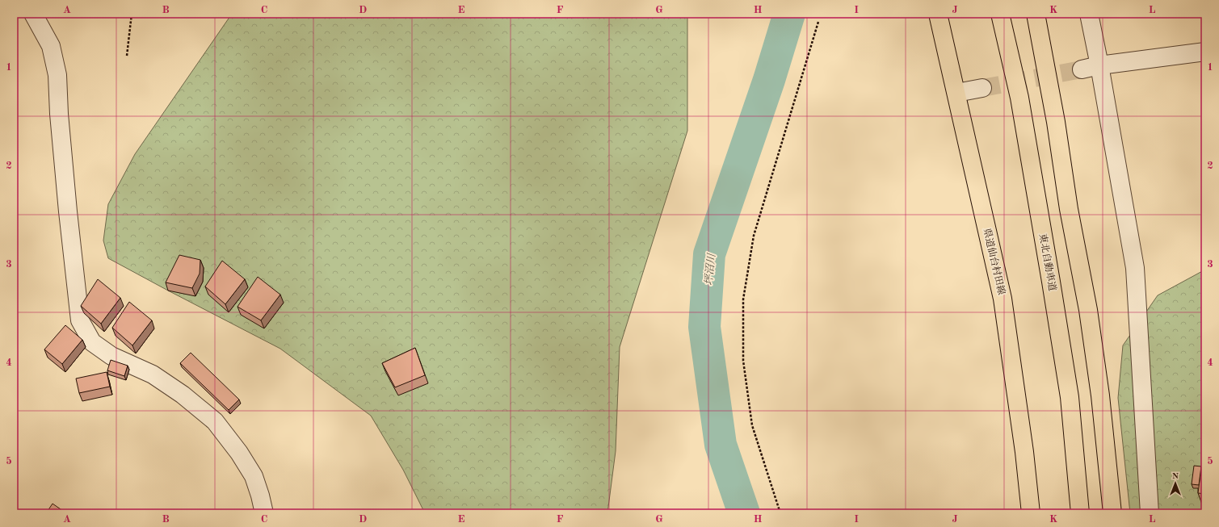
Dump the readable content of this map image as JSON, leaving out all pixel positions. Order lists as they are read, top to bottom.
{
  "streets": {
    "main road": ["県道仙台村田線", "東北自動車道"]
  },
  "water": ["坪沼川"],
  "north": "top",
  "grid": {
    "columns": [
      "A",
      "B",
      "C",
      "D",
      "E",
      "F",
      "G",
      "H",
      "I",
      "J",
      "K",
      "L"
    ],
    "rows": [
      "1",
      "2",
      "3",
      "4",
      "5"
    ]
  }
}
